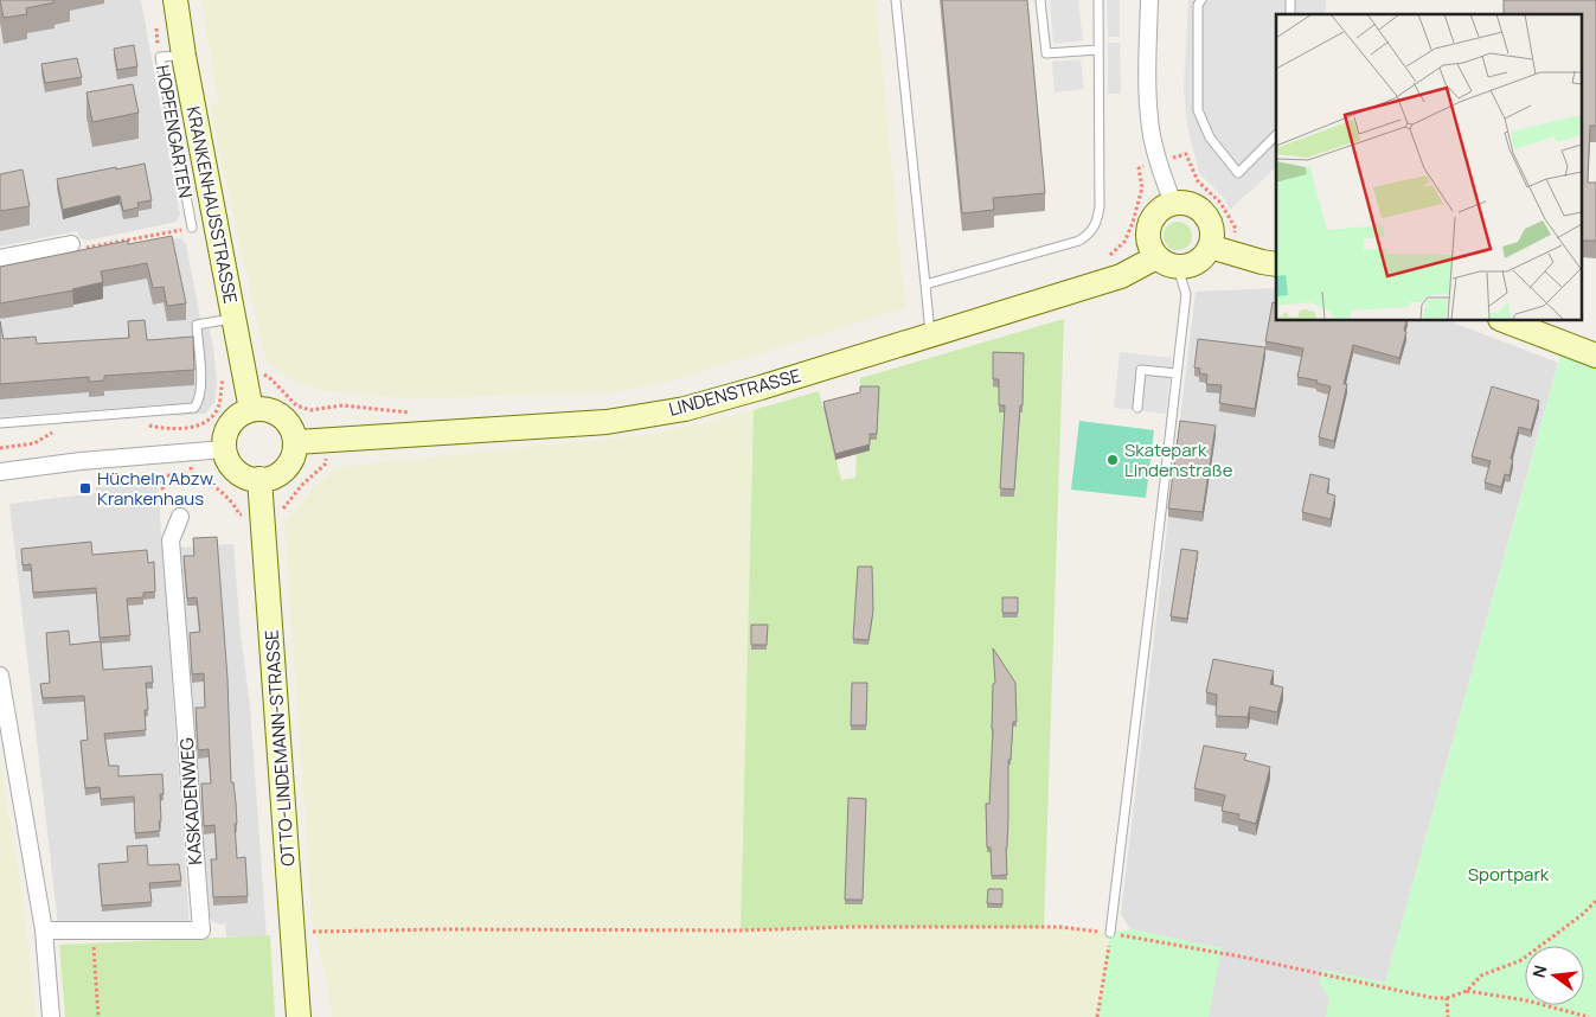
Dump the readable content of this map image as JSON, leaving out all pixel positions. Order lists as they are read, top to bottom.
{
  "streets": {
    "street": [
      "KRANKENHAUSSTRASSE",
      "LINDENSTRASSE",
      "OTTO-LINDEMANN-STRASSE",
      "KASKADENWEG"
    ],
    "lane": ["HOPFENGARTEN"]
  },
  "crossings": [
    ["HOPFENGARTEN", "KRANKENHAUSSTRASSE"],
    ["KRANKENHAUSSTRASSE", "LINDENSTRASSE"],
    ["KRANKENHAUSSTRASSE", "OTTO-LINDEMANN-STRASSE"],
    ["LINDENSTRASSE", "OTTO-LINDEMANN-STRASSE"]
  ],
  "parks": ["Sportpark"],
  "places": {
    "other": ["Skatepark Lindenstraße"],
    "transit": ["Hücheln Abzw. Krankenhaus"]
  },
  "north": "left"
}
